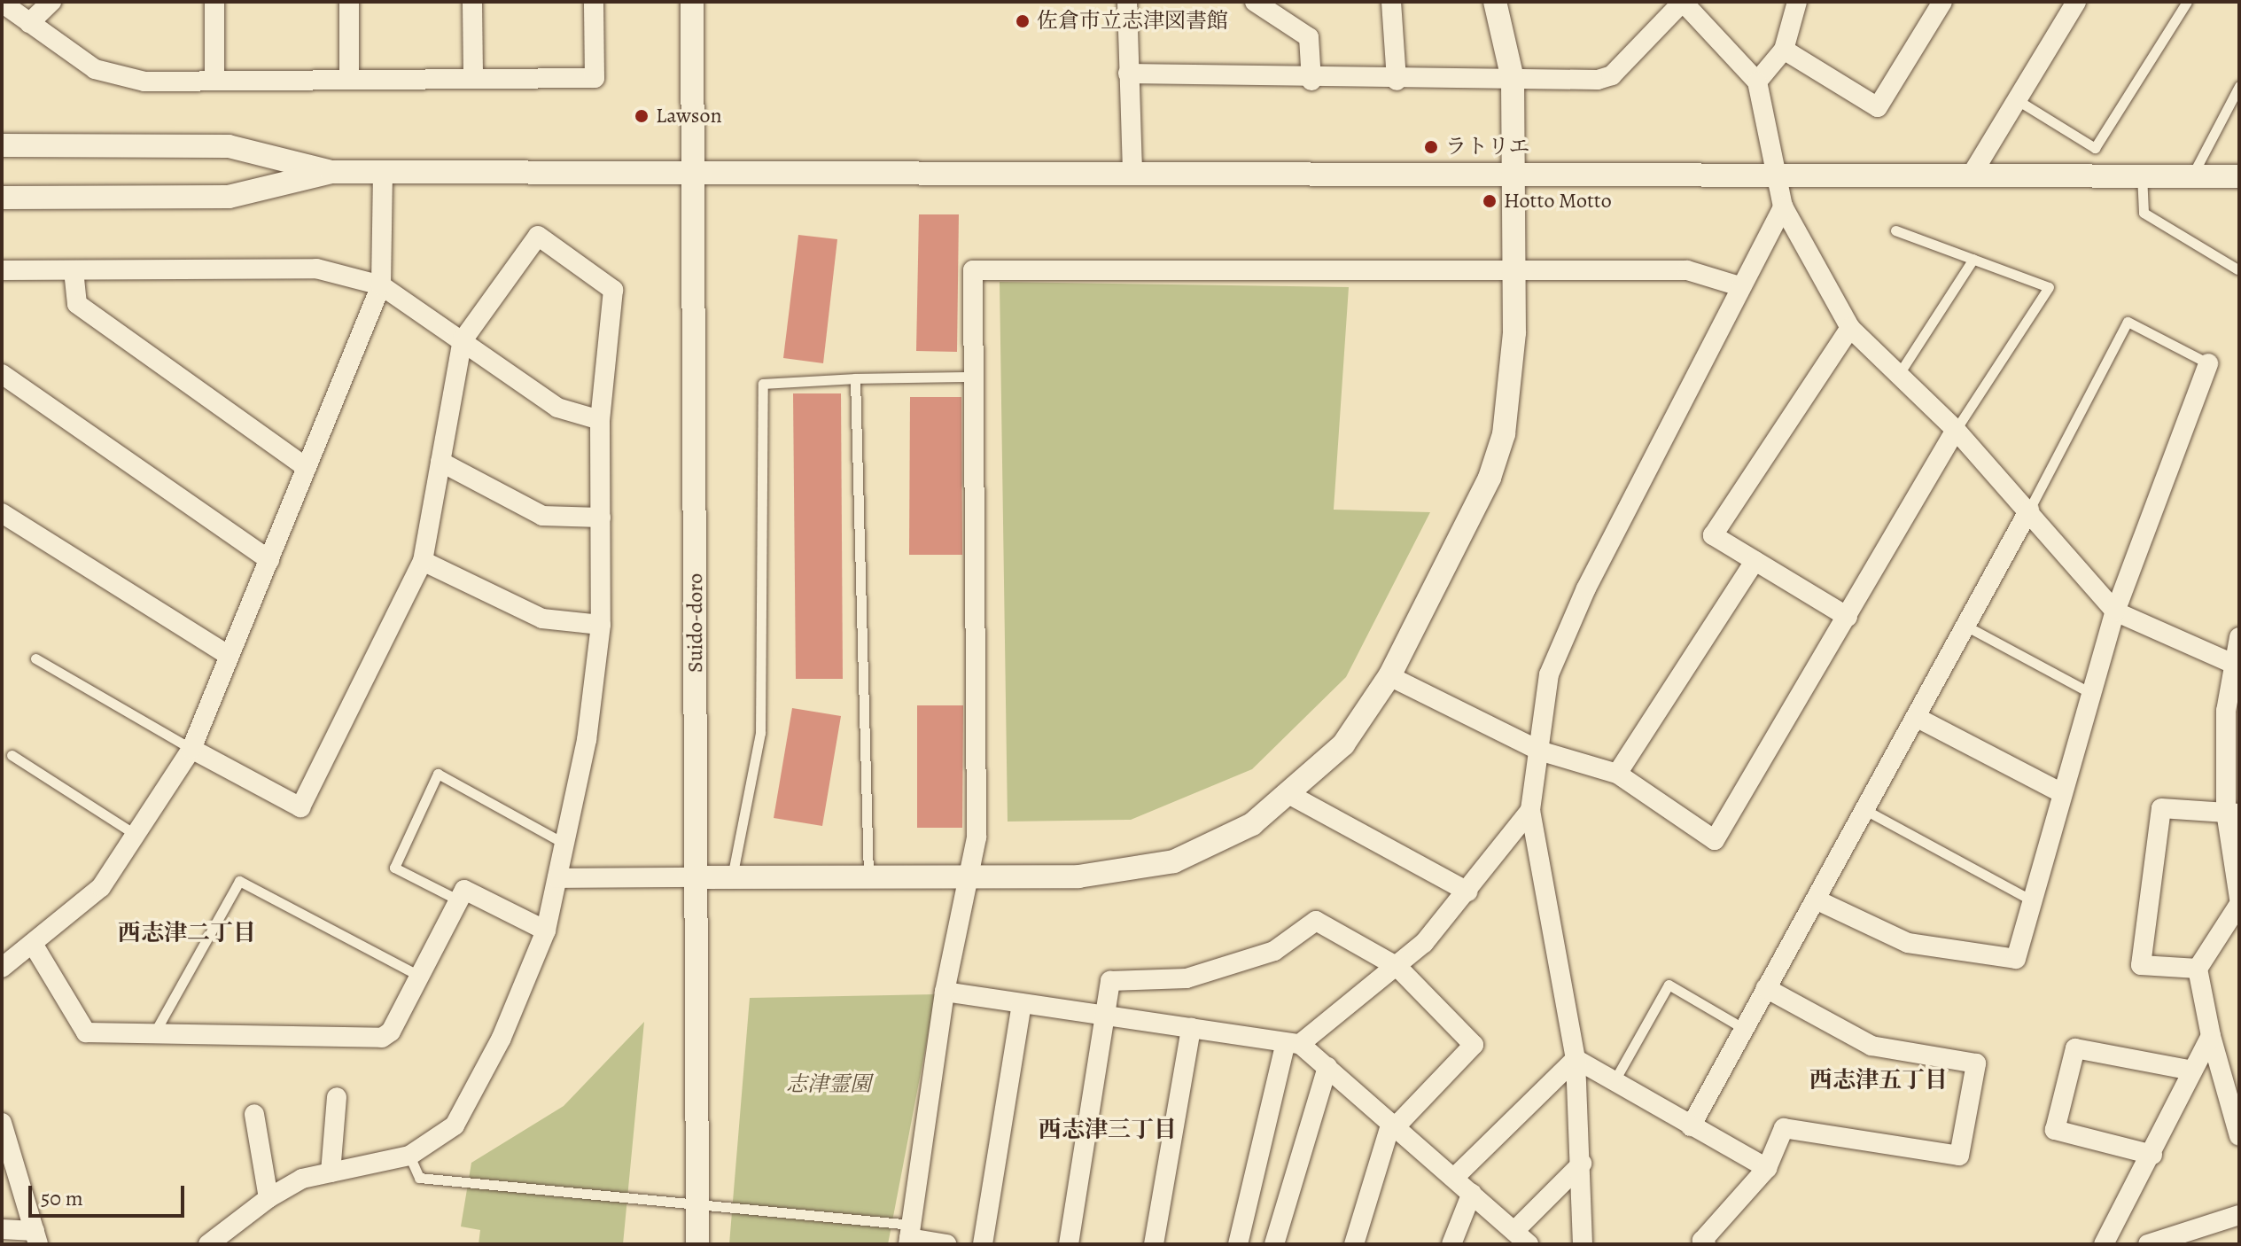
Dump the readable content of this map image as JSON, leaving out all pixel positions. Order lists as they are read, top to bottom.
{
  "streets": {
    "street": ["Suido-doro"]
  },
  "districts": ["西志津二丁目", "西志津五丁目", "西志津三丁目"],
  "parks": ["志津霊園"],
  "places": [
    "佐倉市立志津図書館",
    "Lawson",
    "ラトリエ",
    "Hotto Motto"
  ],
  "scale_bar": "50 m"
}
